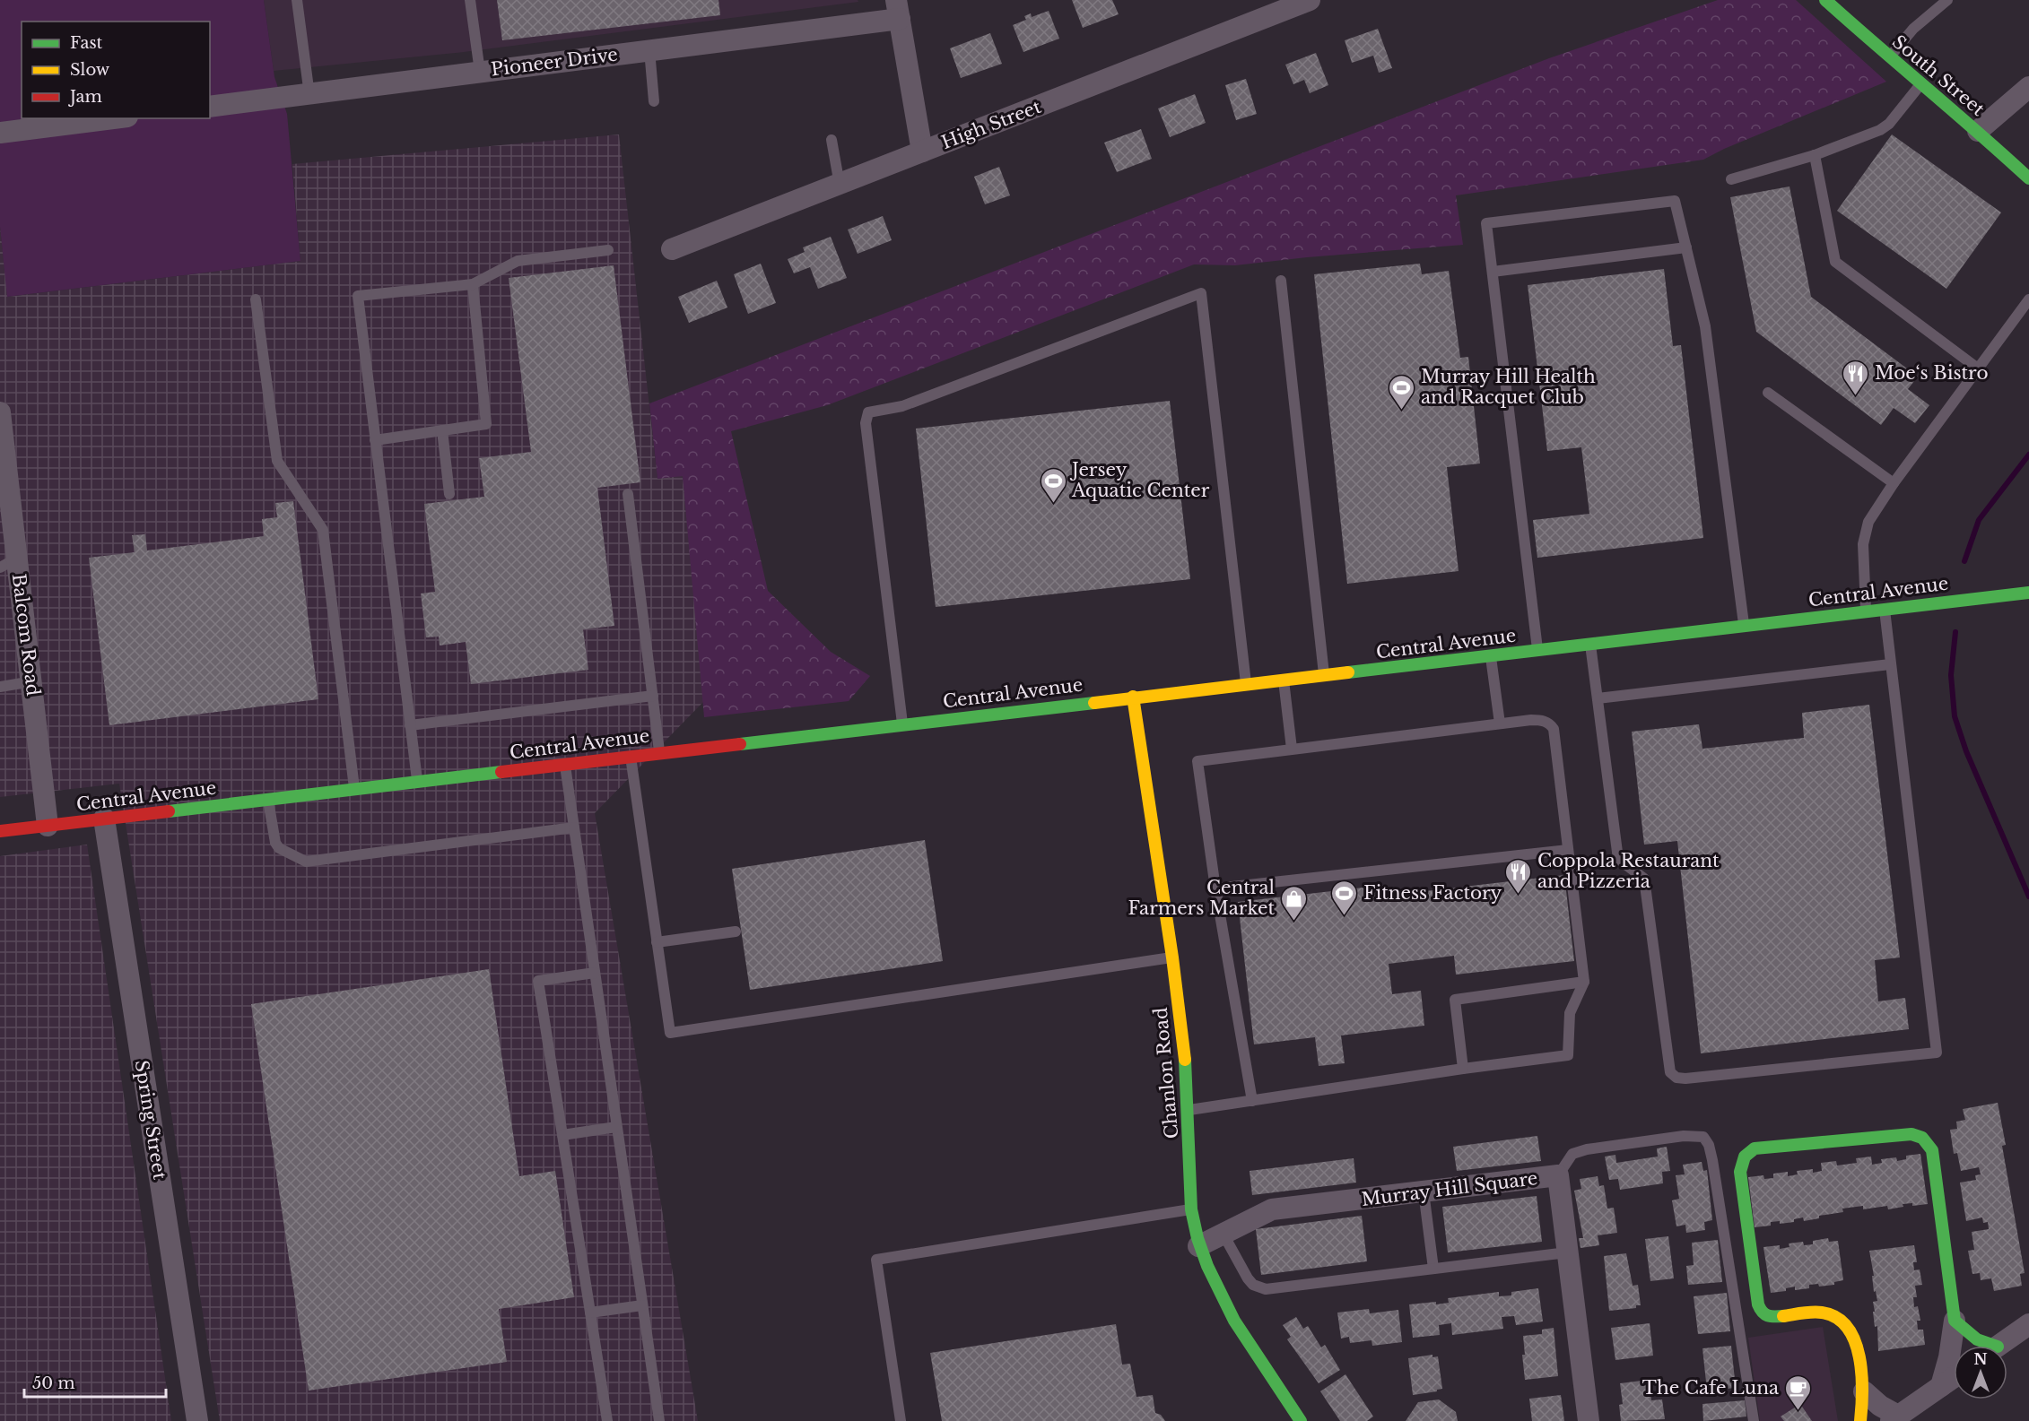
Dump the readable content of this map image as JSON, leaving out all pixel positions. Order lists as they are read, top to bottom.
{
  "streets": {
    "street": [
      "Pioneer Drive",
      "South Street",
      "High Street",
      "Central Avenue",
      "Balcom Road",
      "Chanlon Road",
      "Spring Street",
      "Murray Hill Square"
    ]
  },
  "crossings": [
    ["Central Avenue", "Balcom Road"],
    ["Central Avenue", "Chanlon Road"],
    ["Central Avenue", "Spring Street"],
    ["Chanlon Road", "Murray Hill Square"]
  ],
  "places": {
    "restaurant": ["Moe‘s Bistro", "Coppola Restaurant and Pizzeria"],
    "sports": ["Murray Hill Health and Racquet Club", "Jersey Aquatic Center", "Fitness Factory"],
    "shop": ["Central Farmers Market"],
    "cafe": ["The Cafe Luna"]
  },
  "legend": ["Fast", "Slow", "Jam"],
  "scale_bar": "50 m",
  "north": "top"
}
